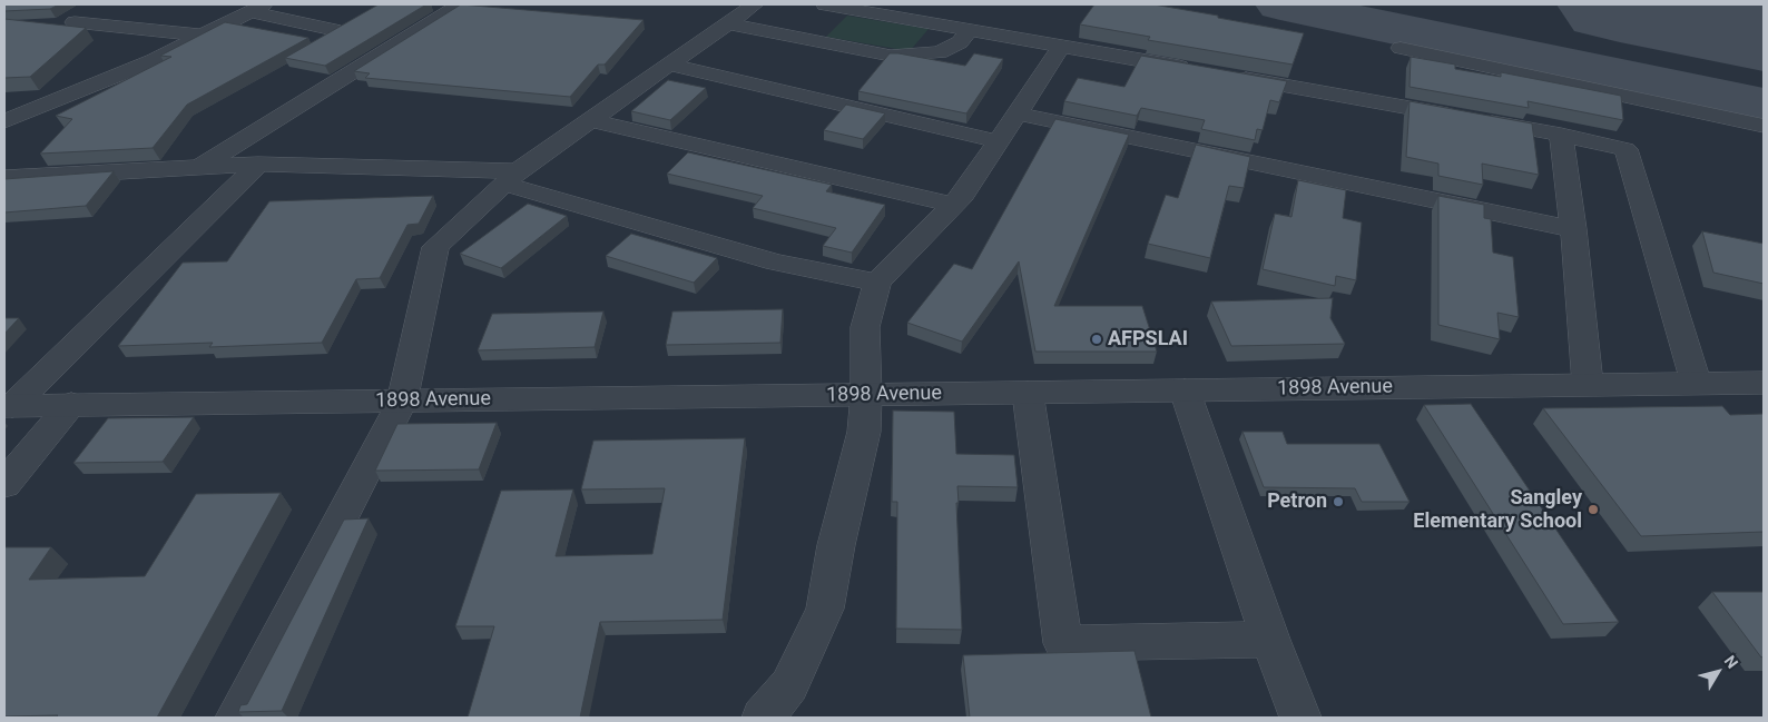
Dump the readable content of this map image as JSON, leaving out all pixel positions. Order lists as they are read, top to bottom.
{
  "streets": {
    "street": ["1898 Avenue"]
  },
  "places": ["AFPSLAI", "Petron", "Sangley Elementary School"],
  "north": "top right"
}
